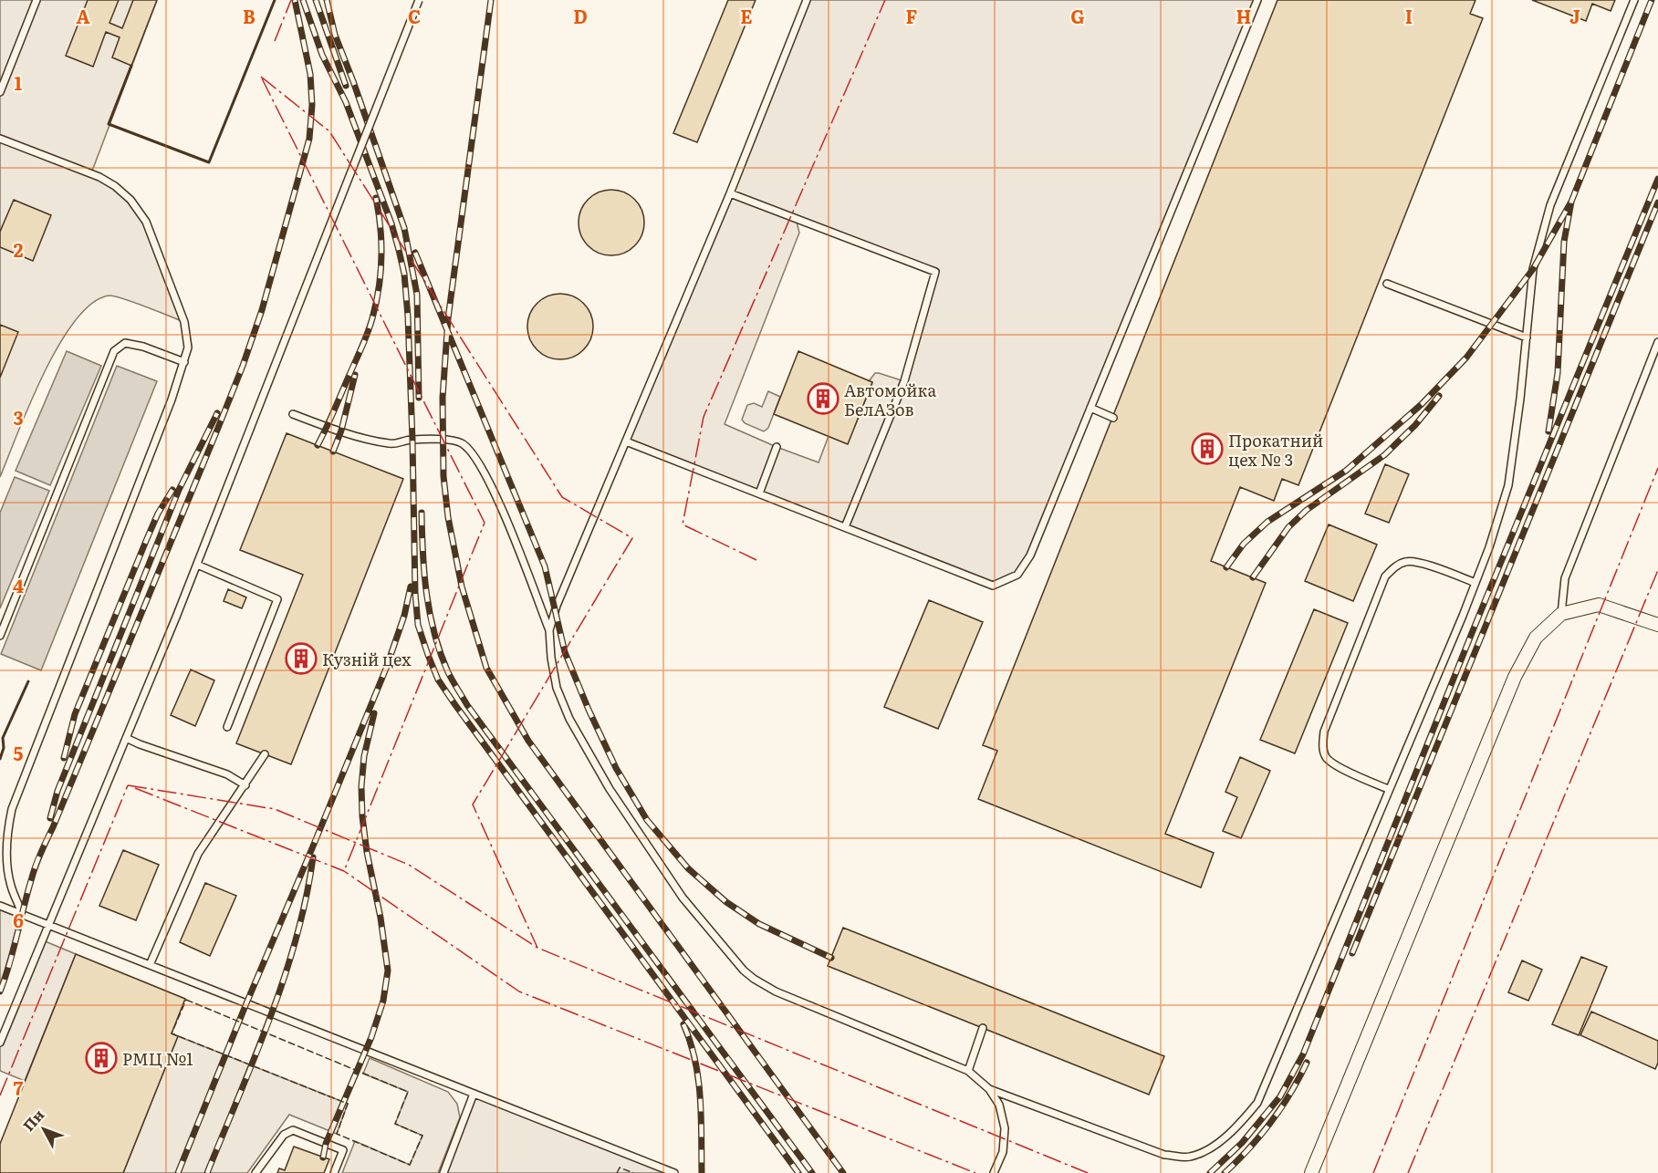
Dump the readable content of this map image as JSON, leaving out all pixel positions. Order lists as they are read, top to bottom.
{
  "places": {
    "building": [
      "Автомойка БелАЗов",
      "Прокатний цех № 3",
      "Кузній цех",
      "РМЦ №1"
    ]
  },
  "north": "top left",
  "grid": {
    "columns": [
      "A",
      "B",
      "C",
      "D",
      "E",
      "F",
      "G",
      "H",
      "I",
      "J"
    ],
    "rows": [
      "1",
      "2",
      "3",
      "4",
      "5",
      "6",
      "7"
    ]
  }
}
